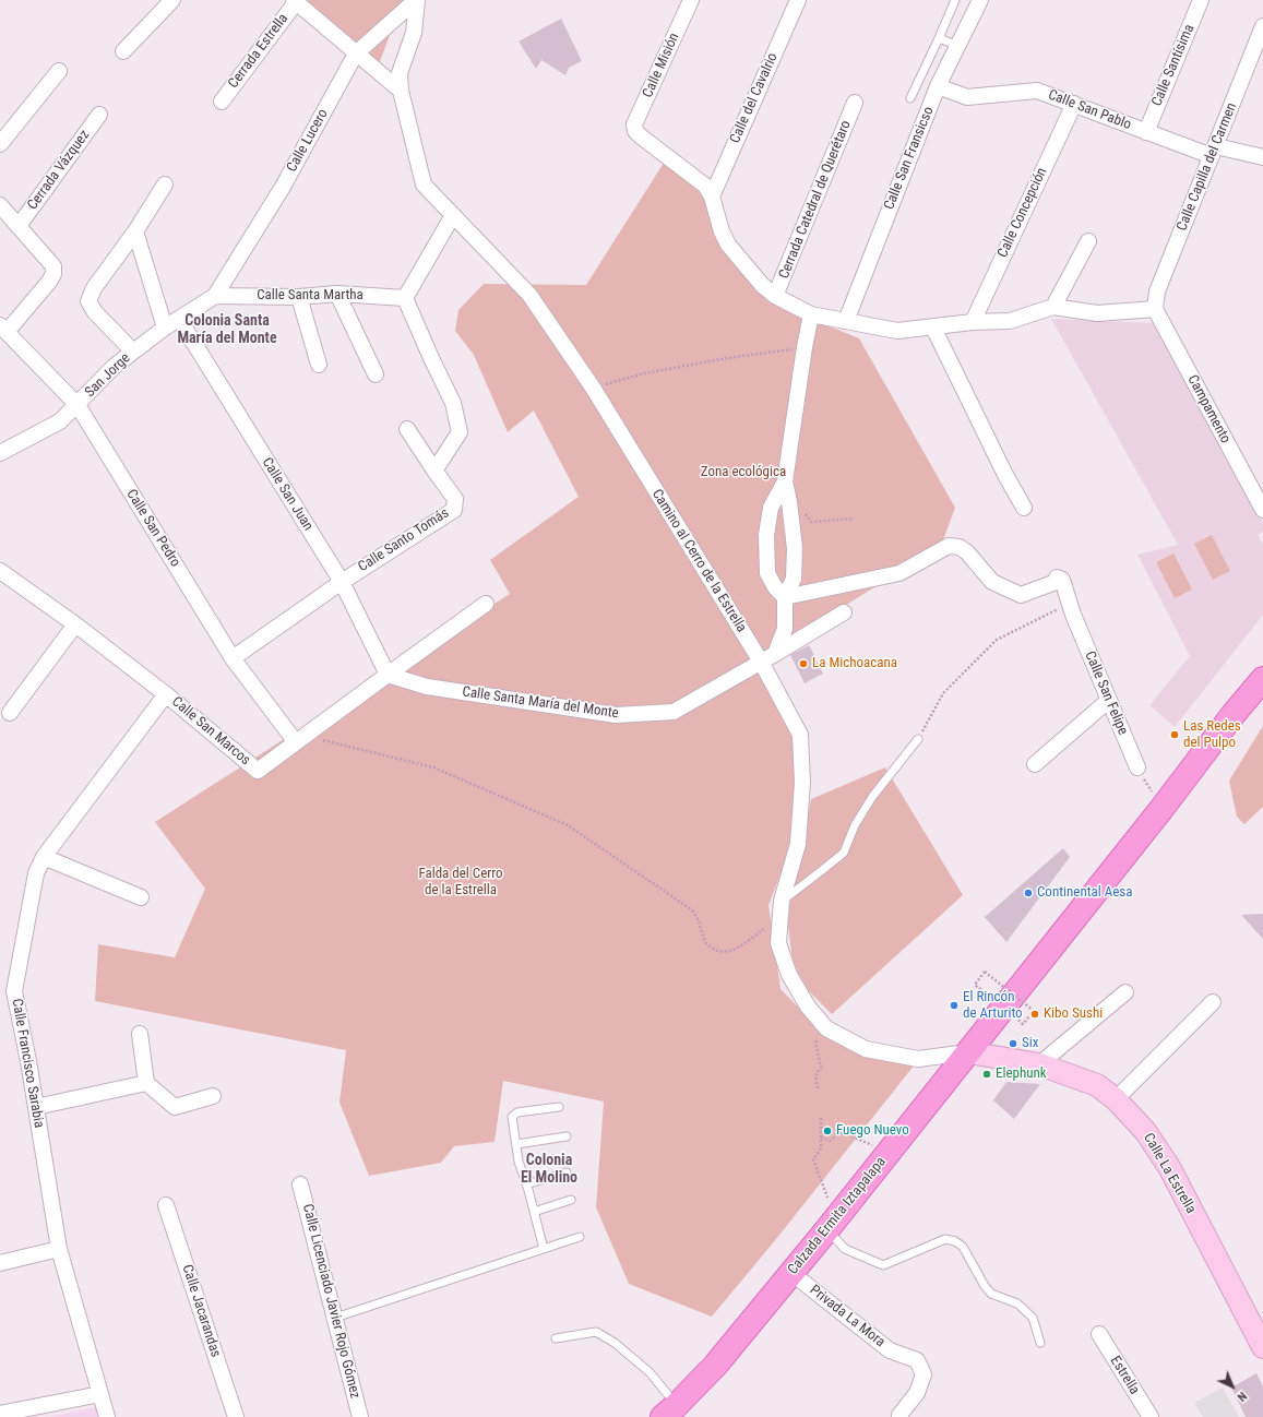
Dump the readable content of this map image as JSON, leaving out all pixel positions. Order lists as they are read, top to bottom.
{
  "streets": {
    "main road": ["Calzada Ermita Iztapalapa"],
    "street": [
      "Cerrada Estrella",
      "Calle Misión",
      "Calle Santísima",
      "Calle del Cavalrio",
      "Calle San Pablo",
      "Calle Lucero",
      "Calle San Fransicso",
      "Calle Capilla del Carmen",
      "Cerrada Vázquez",
      "Cerrada Catedral de Querétaro",
      "Calle Concepción",
      "Calle Santa Martha",
      "San Jorge",
      "Campamento",
      "Calle San Juan",
      "Calle San Pedro",
      "Calle Santo Tomás",
      "Camino al Cerro de la Estrella",
      "Calle San Felipe",
      "Calle Santa María del Monte",
      "Calle San Marcos",
      "Calle Francisco Sarabia",
      "Calle La Estrella",
      "Calle Licenciado Javier Rojo Gómez",
      "Calle Jacarandas",
      "Privada La Mora",
      "Estrella"
    ]
  },
  "crossings": [
    ["Calle Misión", "Calle del Cavalrio"],
    ["Calle Santísima", "Calle San Pablo"],
    ["Calle San Pablo", "Calle San Fransicso"],
    ["Calle San Pablo", "Calle Capilla del Carmen"],
    ["Calle San Pablo", "Calle Concepción"],
    ["Calle Lucero", "Calle Santa Martha"],
    ["Calle Lucero", "San Jorge"],
    ["Calle Lucero", "Camino al Cerro de la Estrella"],
    ["Calle Capilla del Carmen", "Campamento"],
    ["Calle Santa Martha", "San Jorge"],
    ["San Jorge", "Calle San Juan"],
    ["San Jorge", "Calle San Pedro"],
    ["Calle San Juan", "Calle Santo Tomás"],
    ["Calle San Juan", "Calle Santa María del Monte"],
    ["Calle San Juan", "Calle San Marcos"],
    ["Calle San Pedro", "Calle Santo Tomás"],
    ["Calle San Pedro", "Calle San Marcos"],
    ["Camino al Cerro de la Estrella", "Calle Santa María del Monte"],
    ["Camino al Cerro de la Estrella", "Calle La Estrella"],
    ["Camino al Cerro de la Estrella", "Calzada Ermita Iztapalapa"],
    ["Calle Santa María del Monte", "Calle San Marcos"],
    ["Calle San Marcos", "Calle Francisco Sarabia"],
    ["Calle La Estrella", "Calzada Ermita Iztapalapa"],
    ["Calzada Ermita Iztapalapa", "Privada La Mora"]
  ],
  "districts": ["Colonia Santa María del Monte", "Colonia El Molino"],
  "parks": ["Zona ecológica", "Falda del Cerro de la Estrella"],
  "places": [
    "La Michoacana",
    "Las Redes del Pulpo",
    "Continental Aesa",
    "El Rincón de Arturito",
    "Kibo Sushi",
    "Six",
    "Elephunk",
    "Fuego Nuevo"
  ],
  "north": "bottom right"
}
